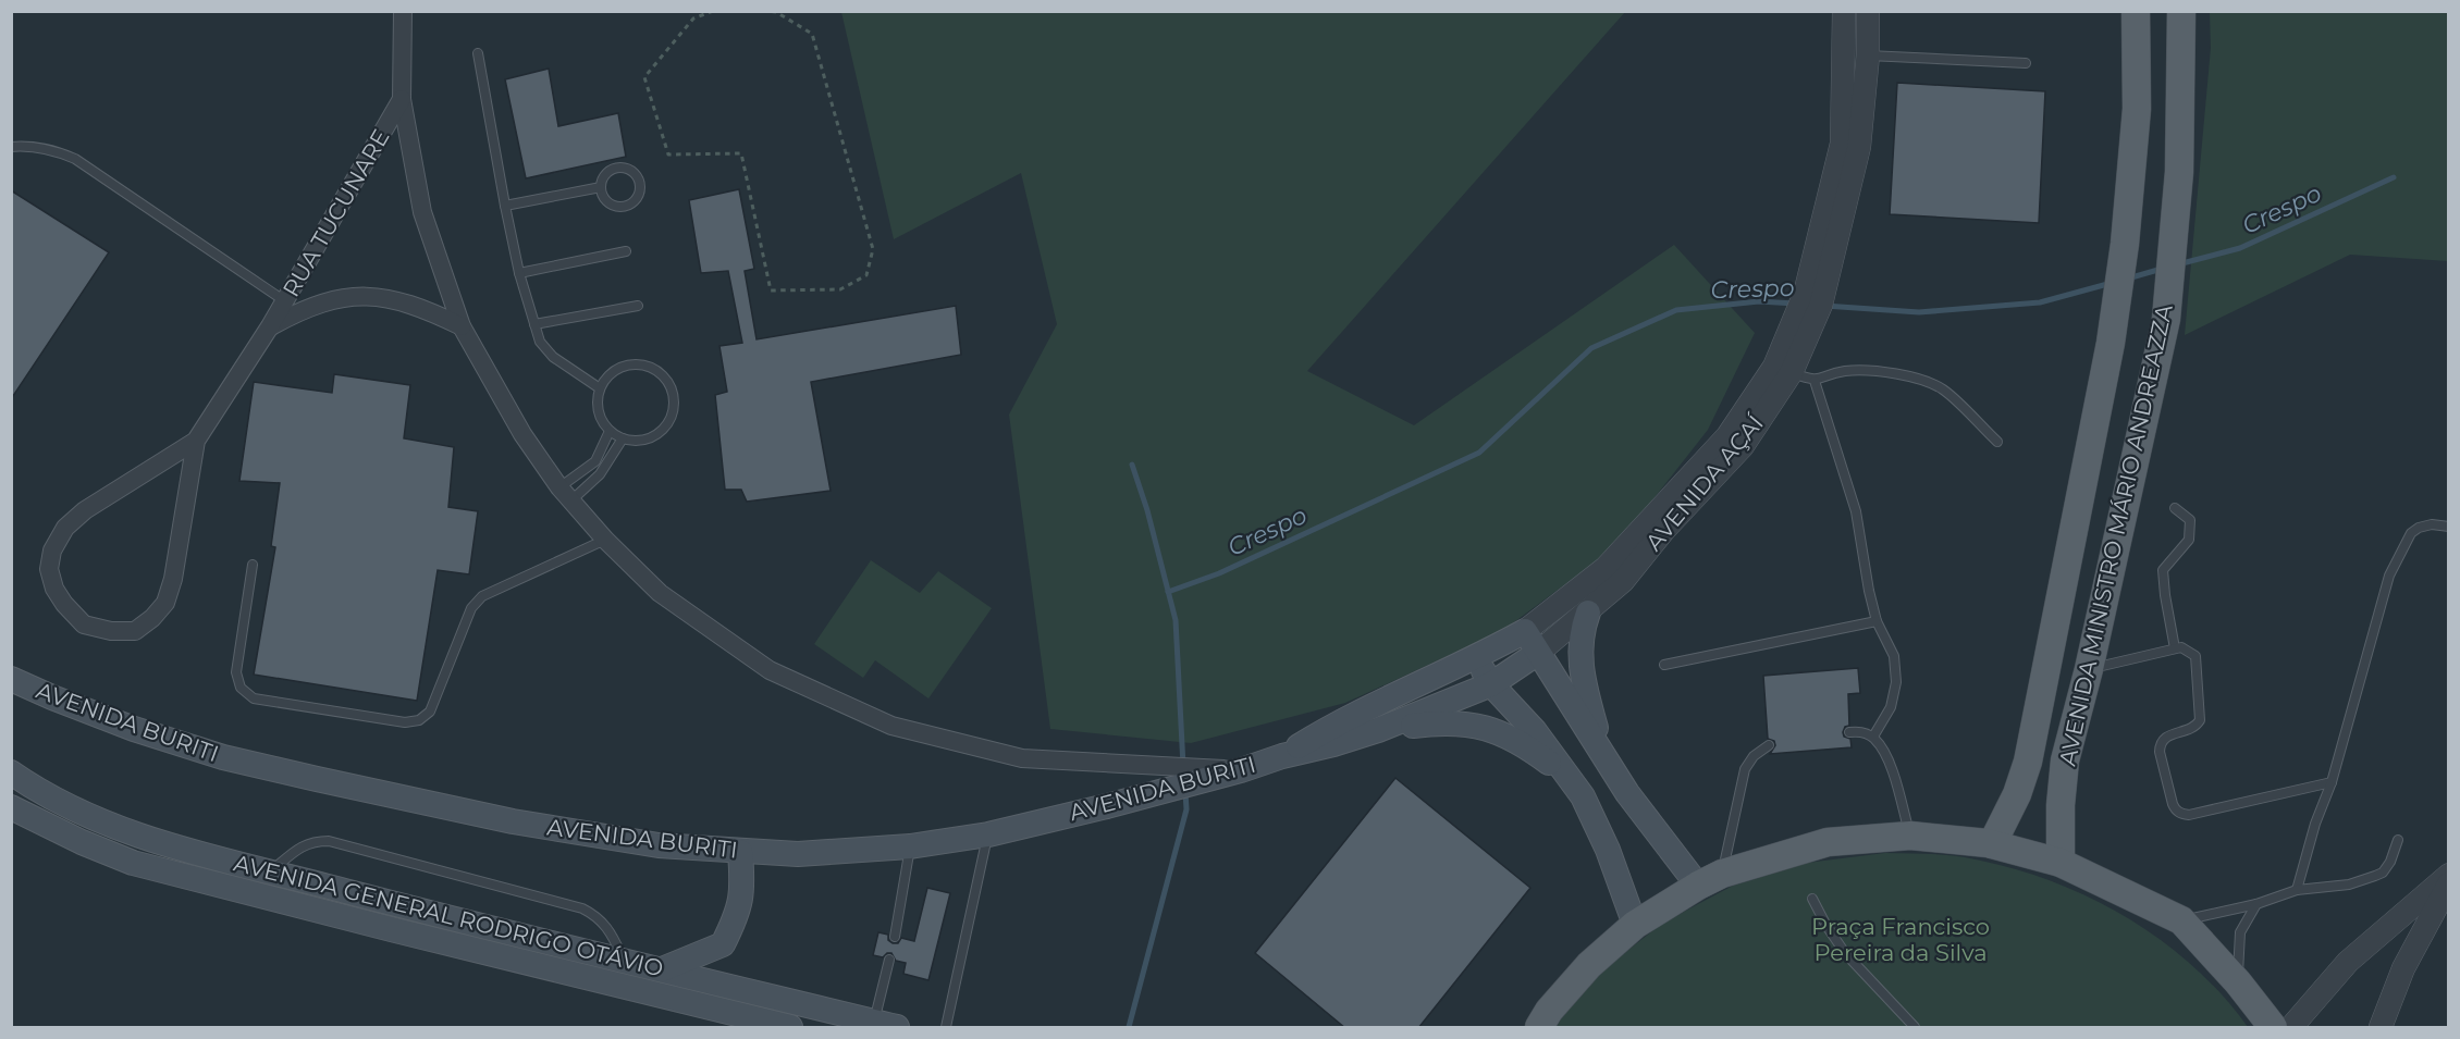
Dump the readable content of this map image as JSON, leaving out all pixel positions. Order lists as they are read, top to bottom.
{
  "streets": {
    "main road": ["AVENIDA MINISTRO MÁRIO ANDREAZZA", "AVENIDA BURITI", "AVENIDA GENERAL RODRIGO OTÁVIO"],
    "street": ["RUA TUCUNARE", "AVENIDA AÇAÍ"]
  },
  "crossings": [
    ["AVENIDA AÇAÍ", "AVENIDA BURITI"]
  ],
  "water": ["Crespo"],
  "parks": ["Praça Francisco Pereira da Silva"]
}
